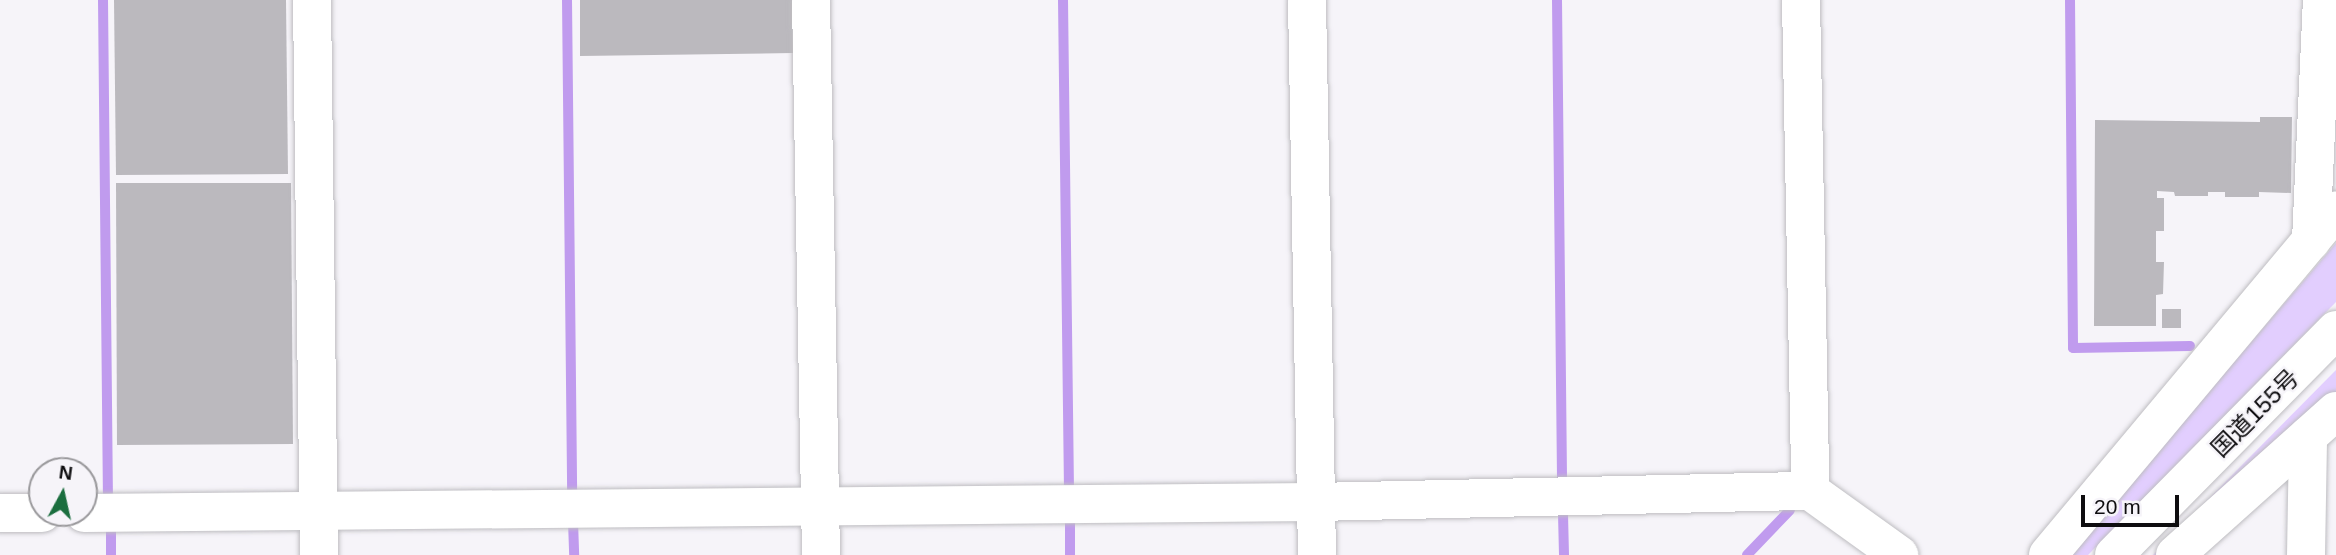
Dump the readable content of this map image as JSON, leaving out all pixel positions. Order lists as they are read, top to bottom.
{
  "streets": {
    "main road": ["国道155号"]
  },
  "scale_bar": "20 m",
  "north": "top"
}
